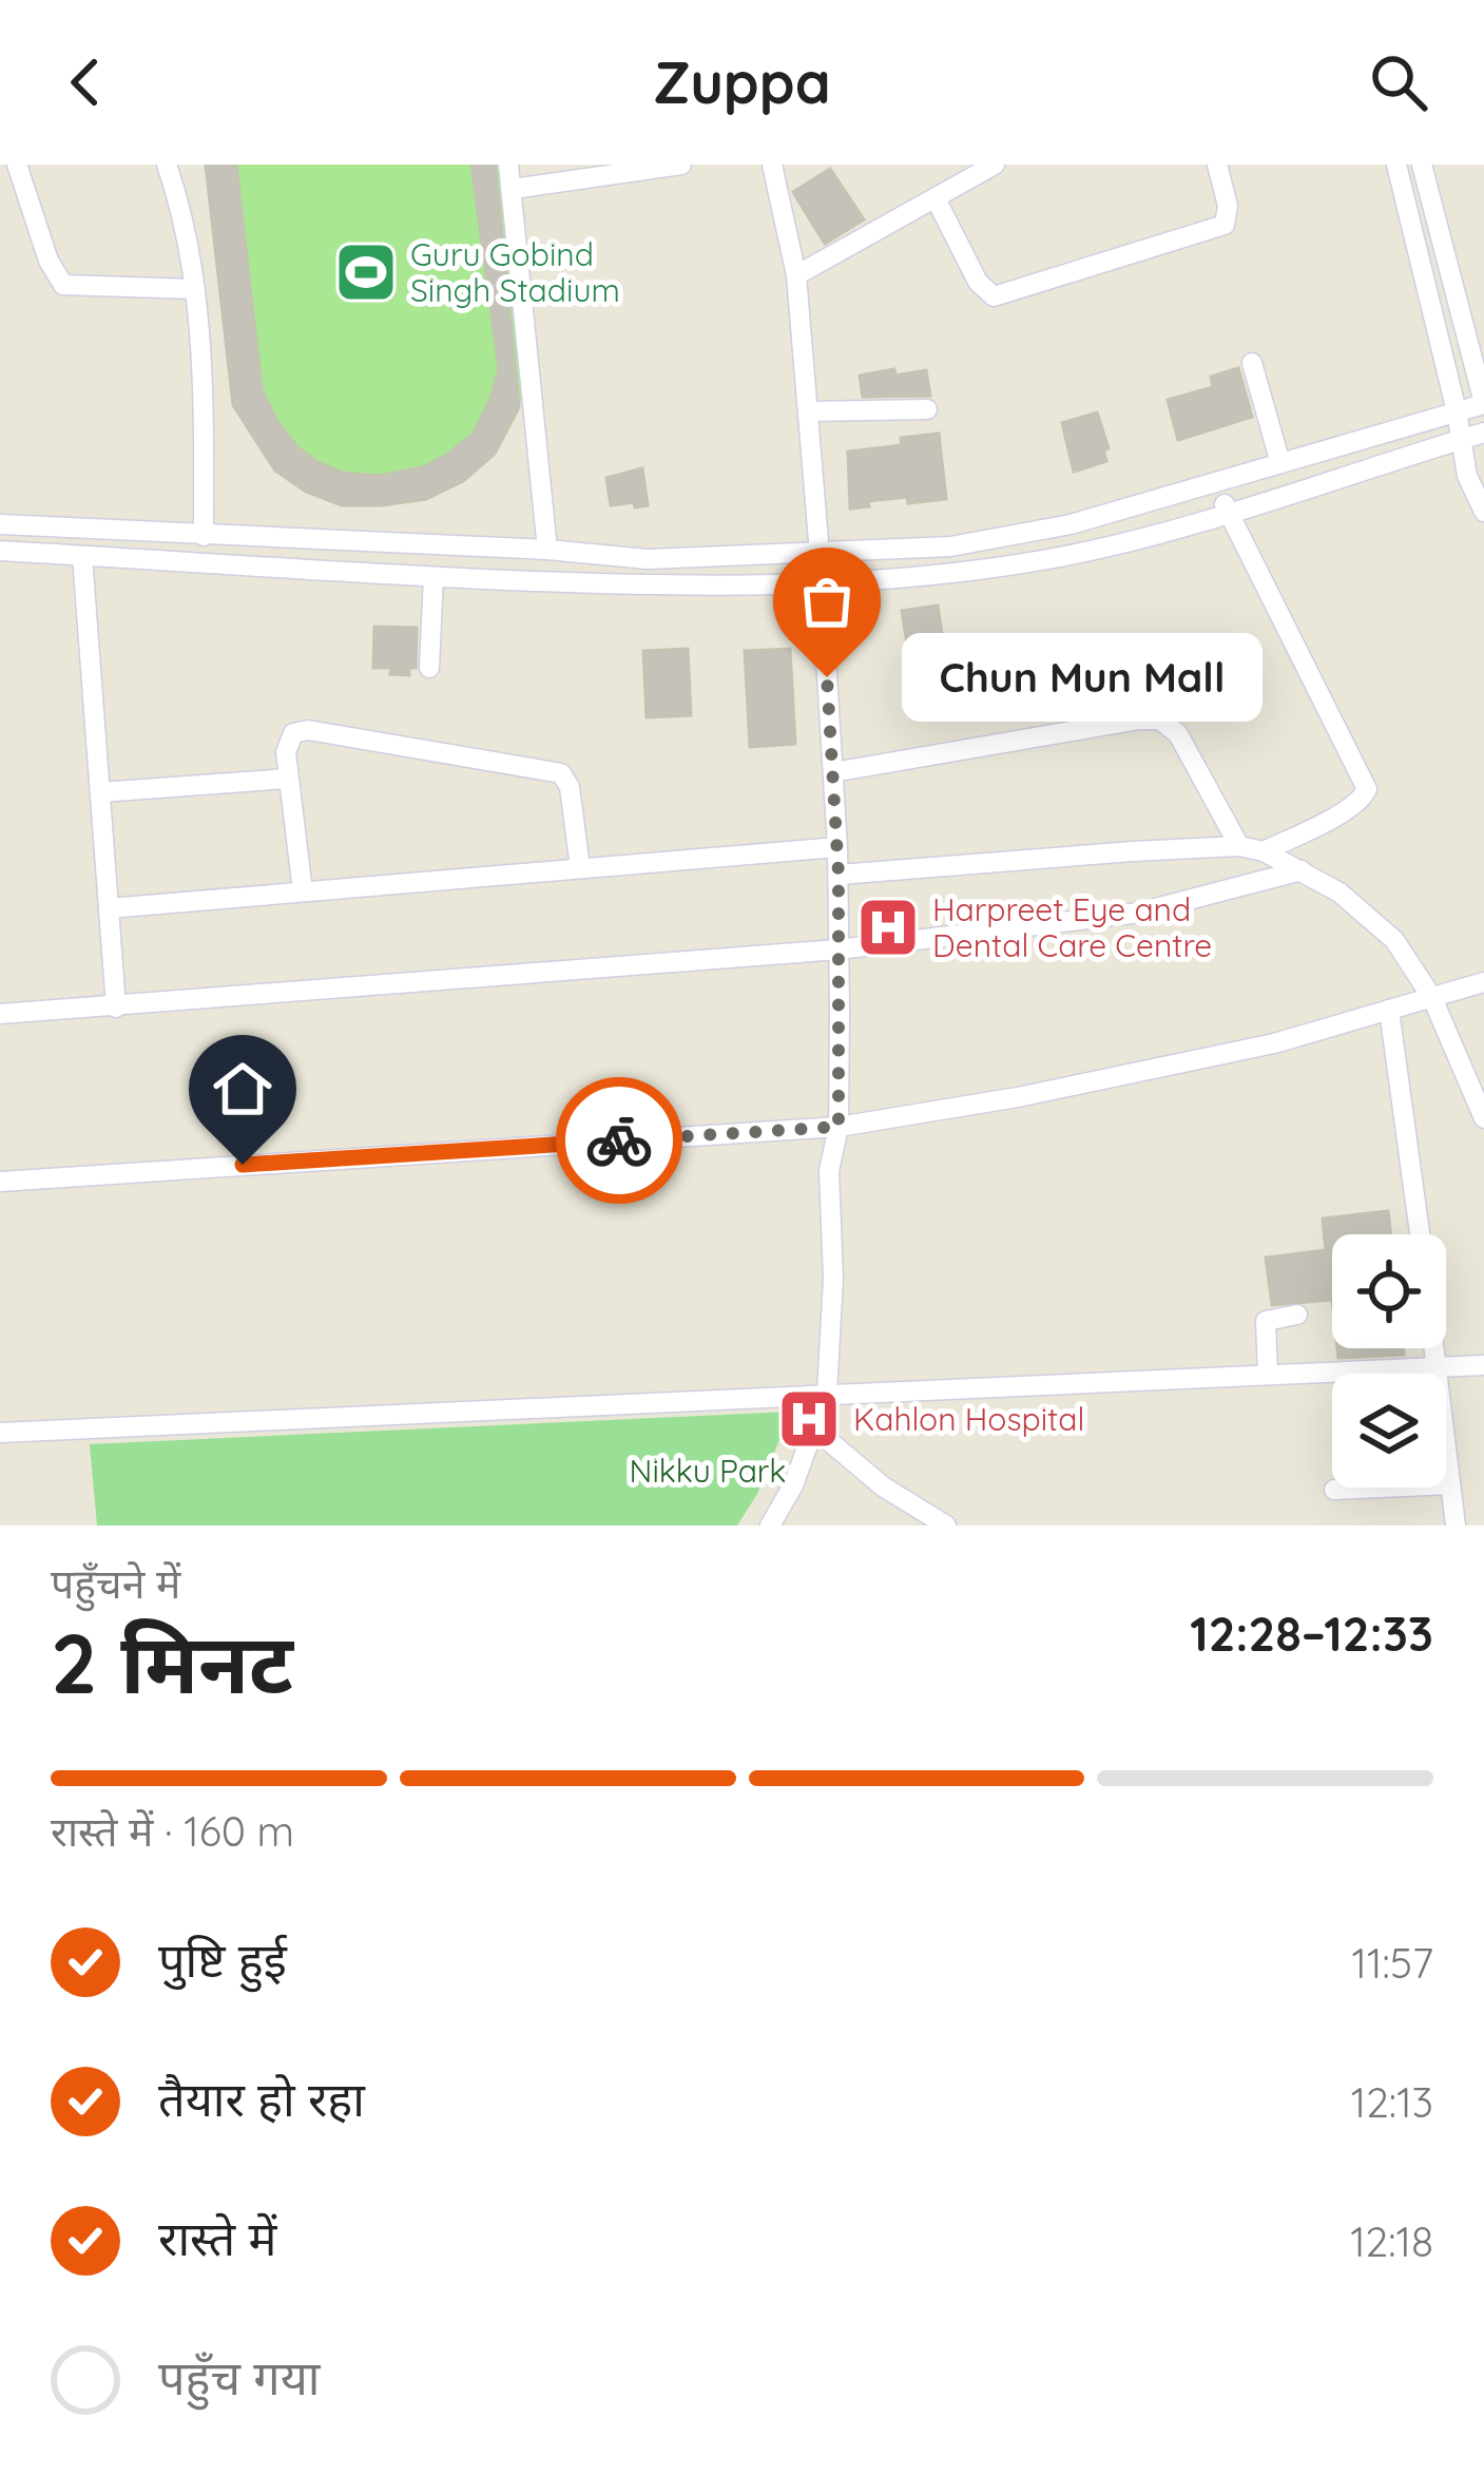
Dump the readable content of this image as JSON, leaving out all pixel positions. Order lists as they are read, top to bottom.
{
  "parks": ["Nikku Park"],
  "places": {
    "sports": ["Guru Gobind Singh Stadium"],
    "other": ["Chun Mun Mall"],
    "hospital": ["Harpreet Eye and Dental Care Centre", "Kahlon Hospital"]
  },
  "page": {
    "header": "Zuppa",
    "bubble": "Chun Mun Mall",
    "heading": ["2 मिनट", "पहुँचने में", "12:28–12:33"],
    "bar": "रास्ते में · 160 m",
    "list": [
      ["पुष्टि हुई", "11:57"],
      ["तैयार हो रहा", "12:13"],
      ["रास्ते में", "12:18"],
      "पहुँच गया"
    ]
  }
}
